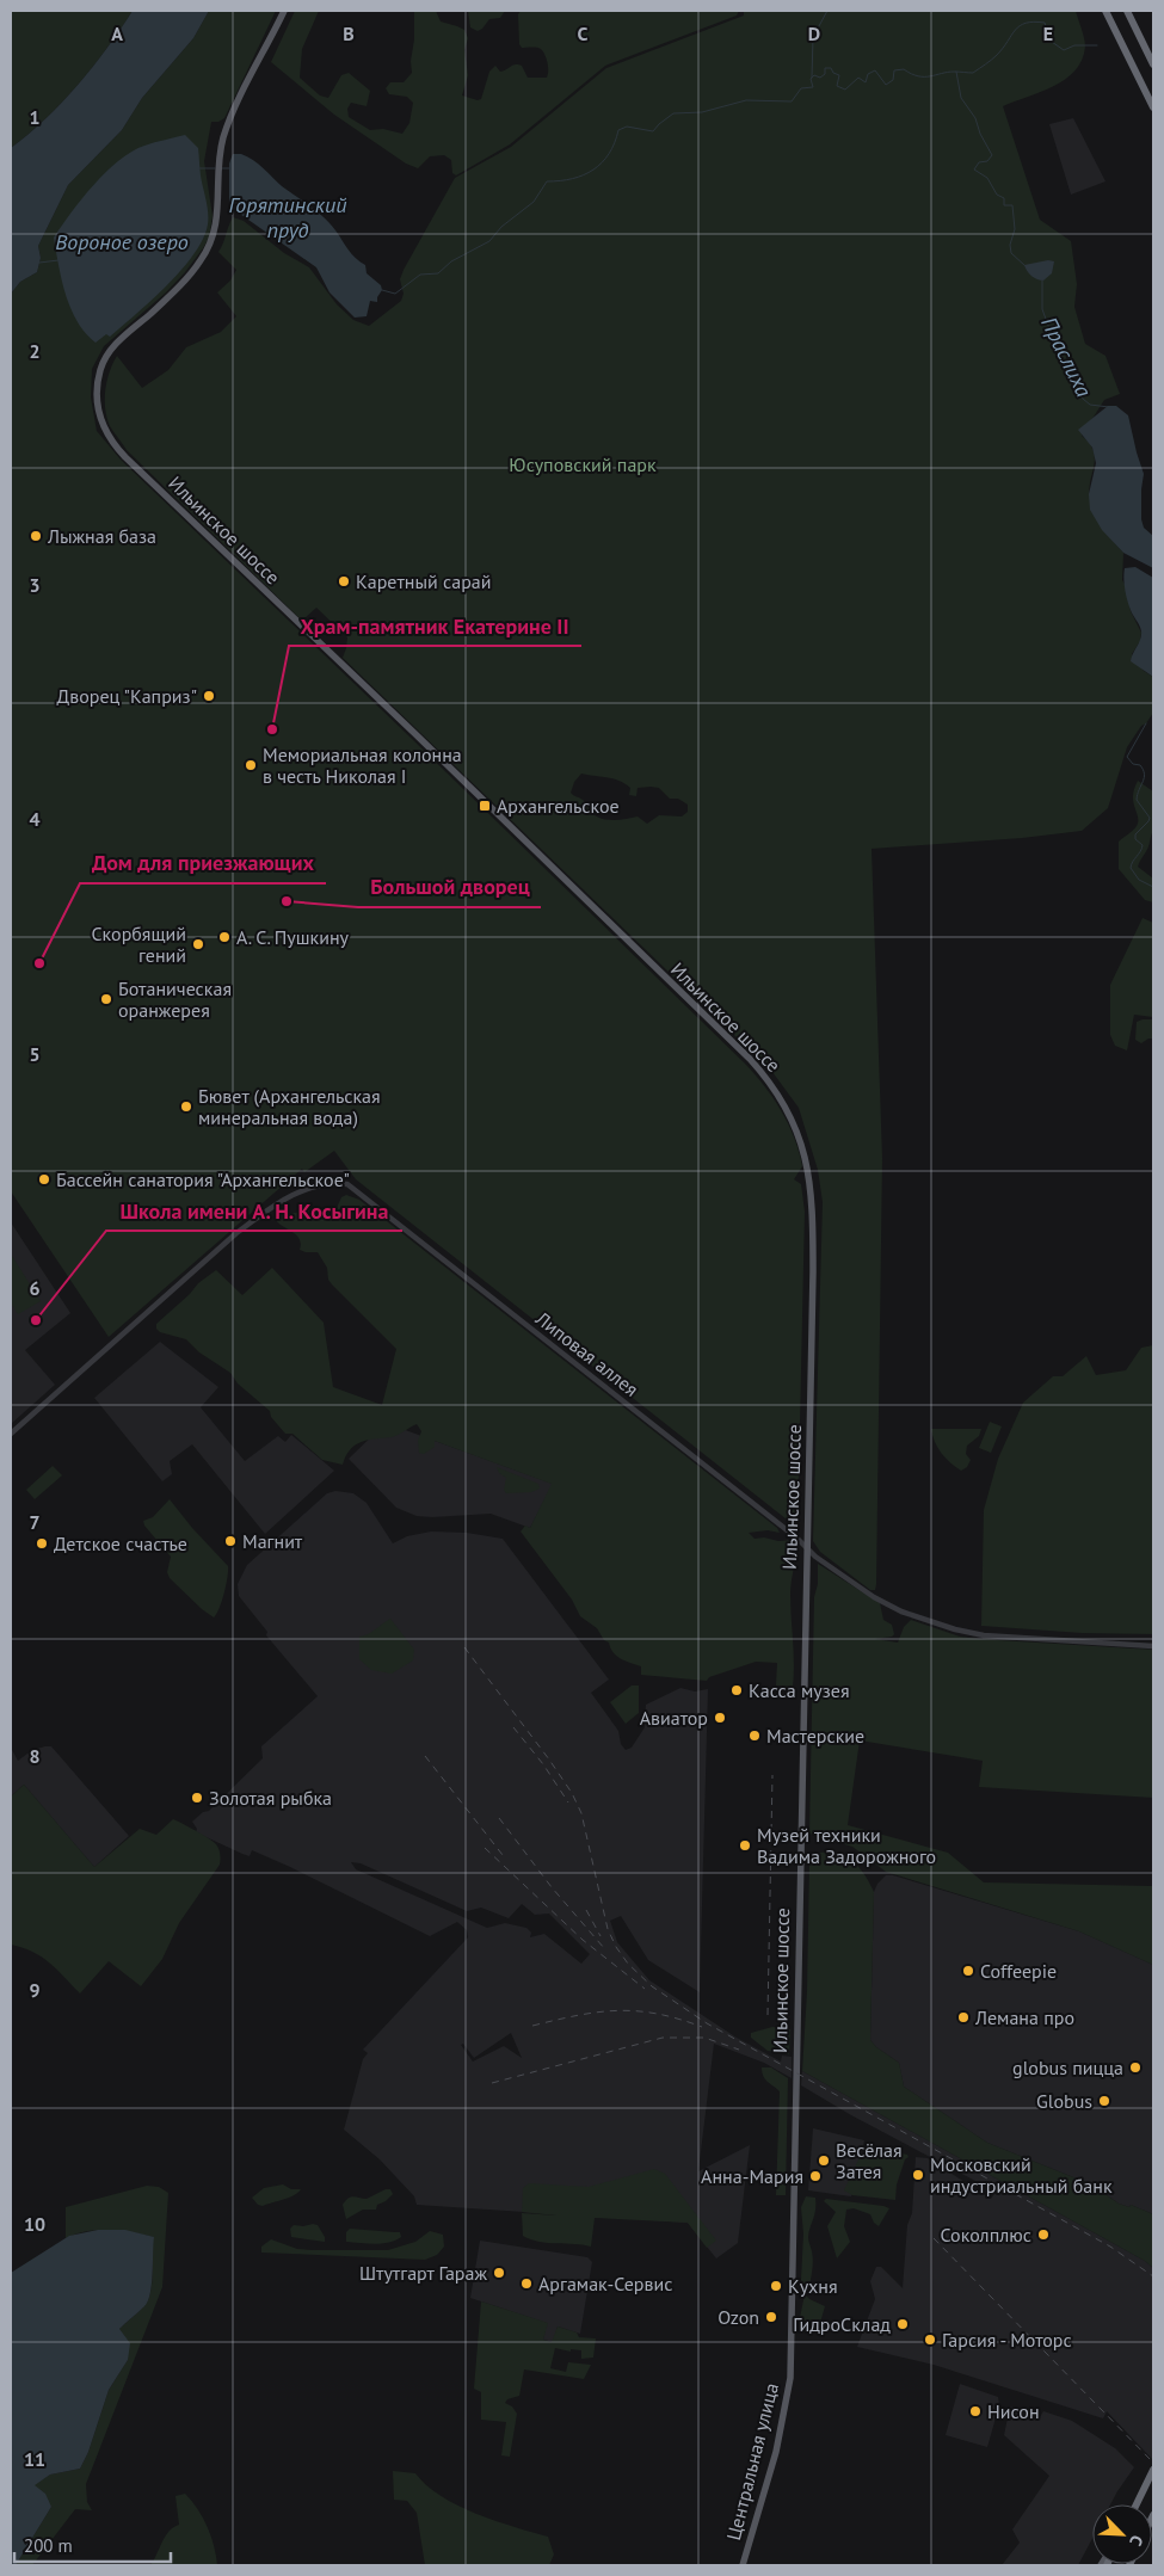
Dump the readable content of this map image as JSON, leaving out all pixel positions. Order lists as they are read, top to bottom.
{
  "streets": {
    "main road": ["Ильинское шоссе", "Центральная улица"],
    "street": ["Липовая аллея"]
  },
  "crossings": [
    ["Ильинское шоссе", "Липовая аллея"],
    ["Ильинское шоссе", "Центральная улица"]
  ],
  "water": ["Горятинский пруд", "Вороное озеро", "Праслиха"],
  "parks": ["Юсуповский парк"],
  "places": {
    "other": [
      "Лыжная база",
      "Каретный сарай",
      "Дворец \"Каприз\"",
      "Храм-памятник Екатерине II",
      "Мемориальная колонна в честь Николая I",
      "Большой дворец",
      "А. С. Пушкину",
      "Скорбящий гений",
      "Дом для приезжающих",
      "Ботаническая оранжерея",
      "Бювет (Архангельская минеральная вода)",
      "Бассейн санатория \"Архангельское\"",
      "Школа имени А. Н. Косыгина",
      "Магнит",
      "Детское счастье",
      "Касса музея",
      "Авиатор",
      "Мастерские",
      "Золотая рыбка",
      "Музей техники Вадима Задорожного",
      "Coffeepie",
      "Лемана про",
      "globus пицца",
      "Globus",
      "Весёлая Затея",
      "Московский индустриальный банк",
      "Анна-Мария",
      "Соколплюс",
      "Штутгарт Гараж",
      "Аргамак-Сервис",
      "Кухня",
      "Ozon",
      "ГидроСклад",
      "Гарсия - Моторс",
      "Нисон"
    ],
    "transit": ["Архангельское"]
  },
  "scale_bar": "200 m",
  "north": "bottom right",
  "grid": {
    "columns": [
      "A",
      "B",
      "C",
      "D",
      "E"
    ],
    "rows": [
      "1",
      "2",
      "3",
      "4",
      "5",
      "6",
      "7",
      "8",
      "9",
      "10",
      "11"
    ]
  }
}
